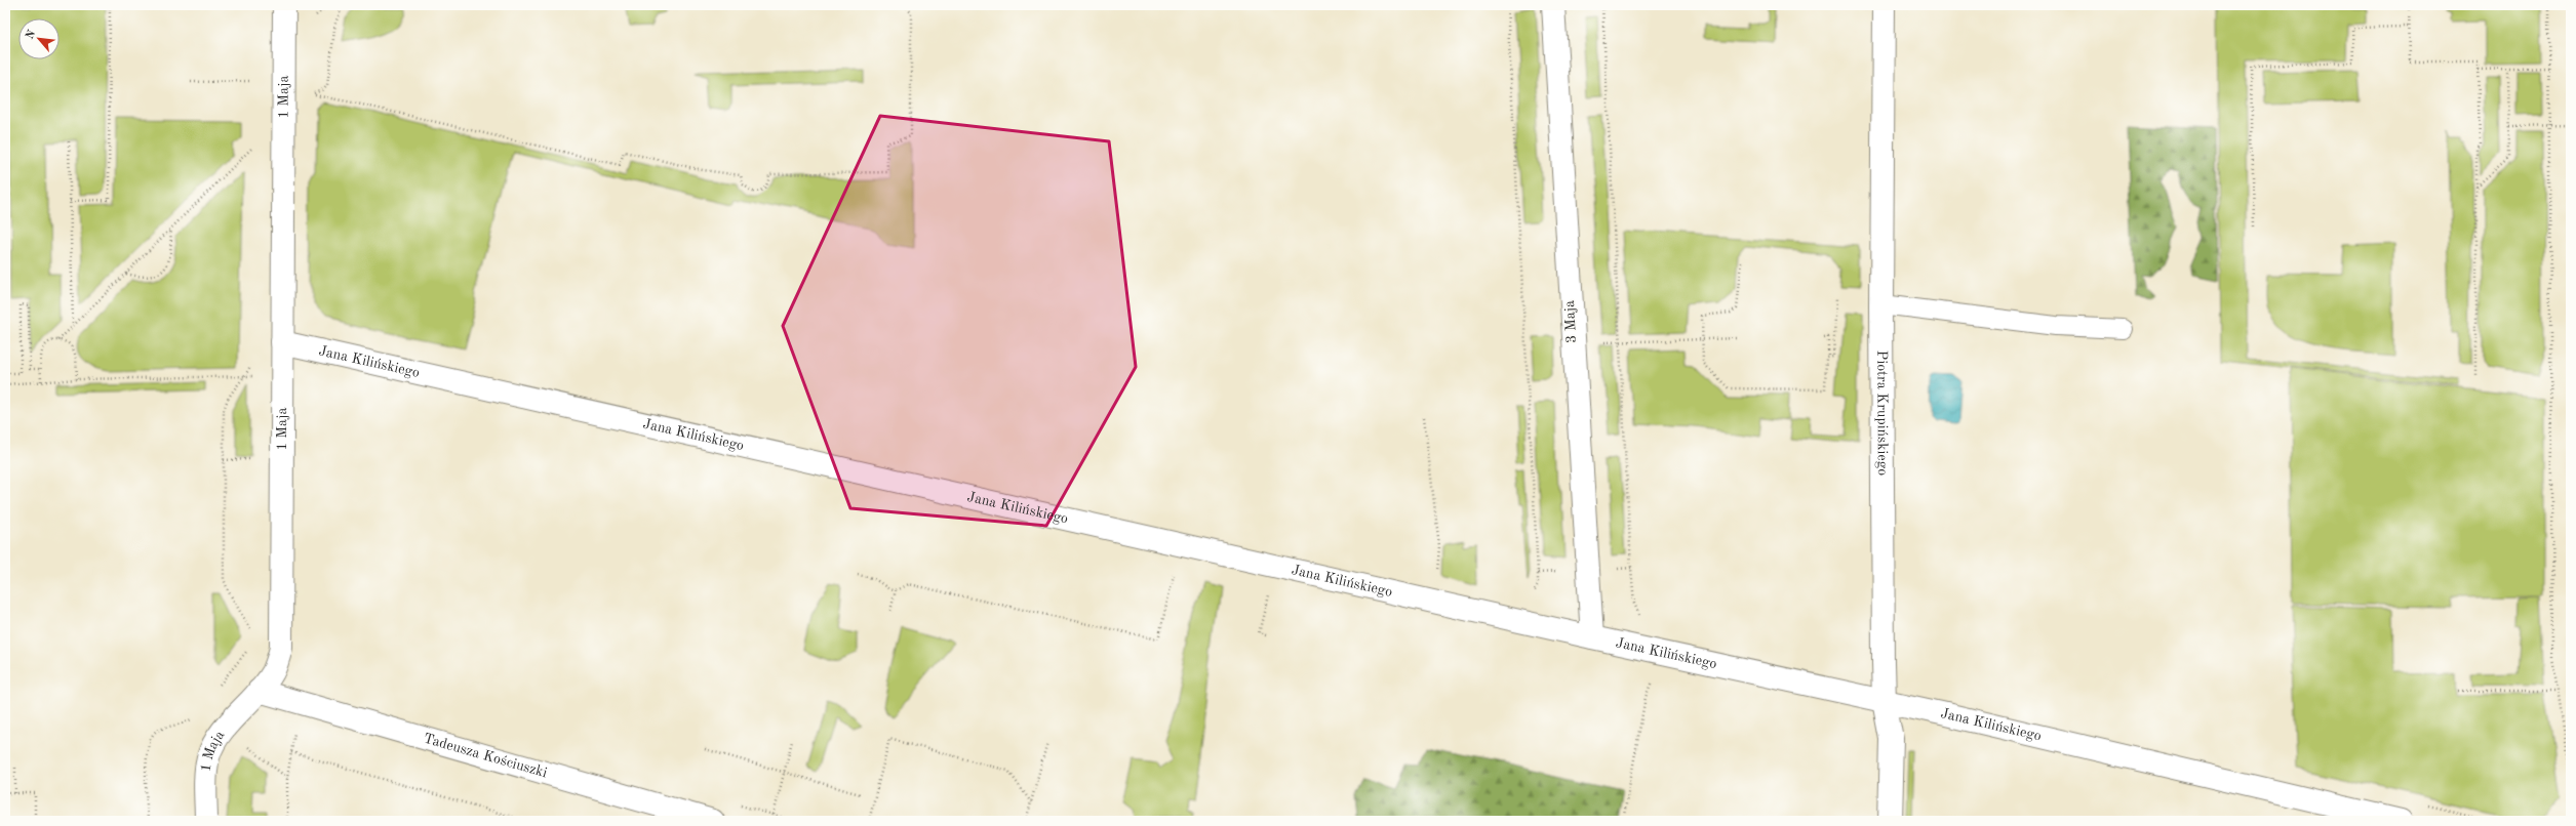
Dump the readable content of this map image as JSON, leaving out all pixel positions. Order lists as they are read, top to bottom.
{
  "streets": {
    "street": [
      "1 Maja",
      "3 Maja",
      "Jana Kilińskiego",
      "Piotra Krupińskiego",
      "Tadeusza Kościuszki"
    ]
  },
  "crossings": [
    ["1 Maja", "Jana Kilińskiego"],
    ["1 Maja", "Tadeusza Kościuszki"],
    ["3 Maja", "Jana Kilińskiego"],
    ["Jana Kilińskiego", "Piotra Krupińskiego"]
  ],
  "north": "top left"
}
